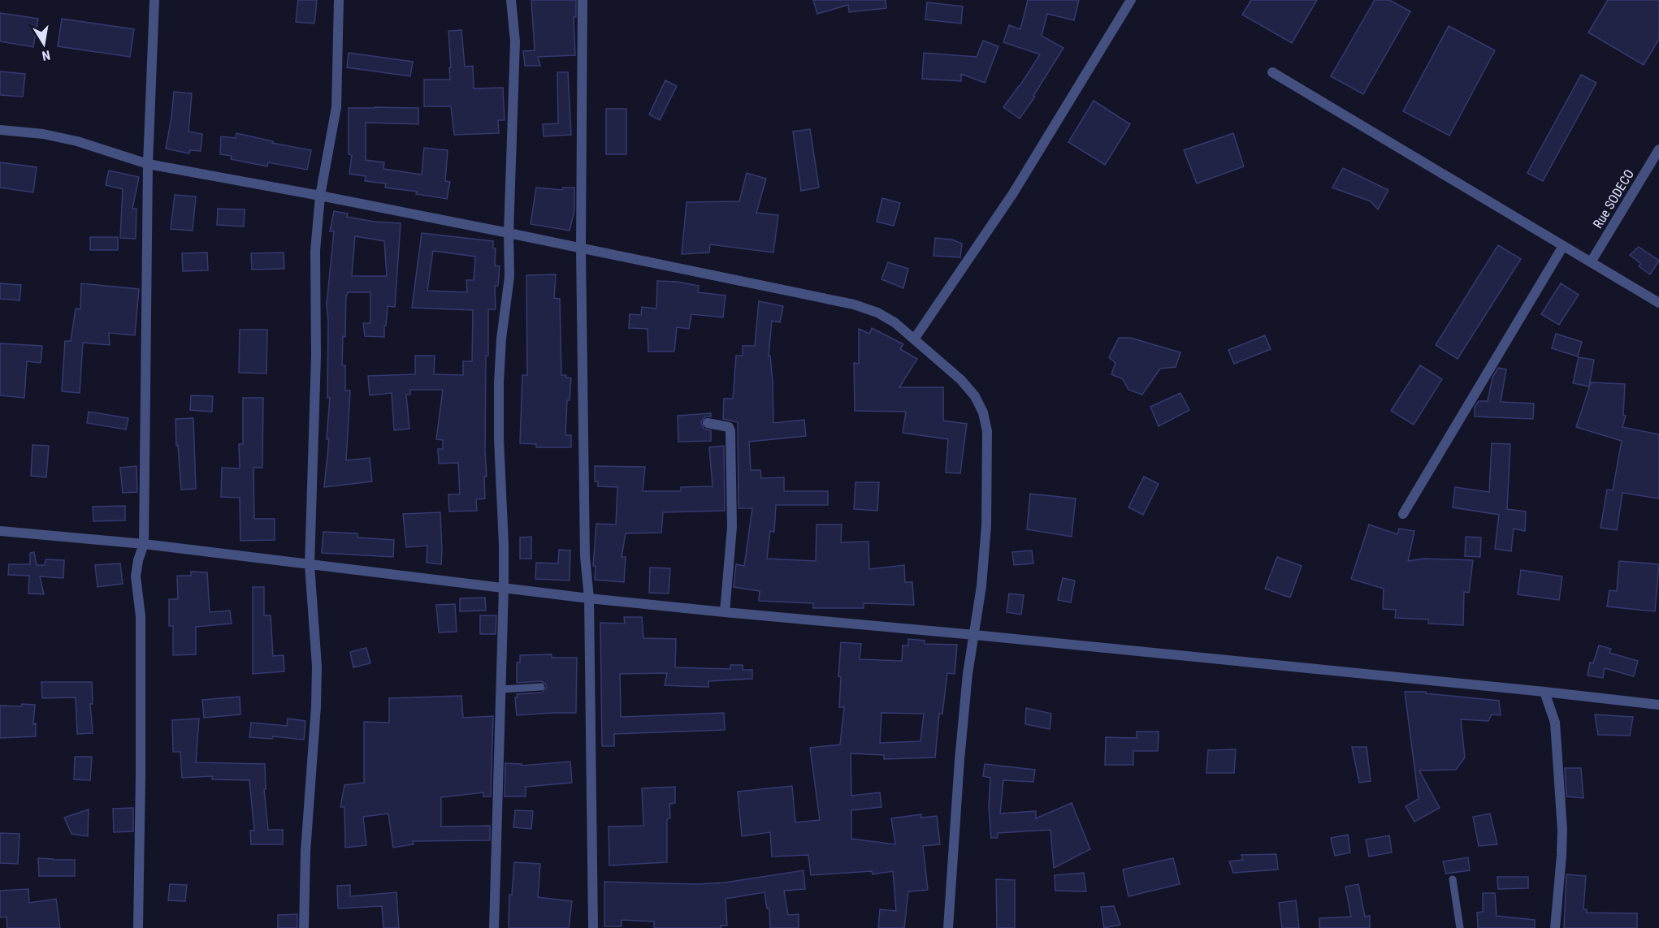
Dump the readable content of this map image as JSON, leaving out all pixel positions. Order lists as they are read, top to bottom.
{
  "streets": {
    "street": ["Rue SODECO"]
  },
  "north": "bottom"
}
